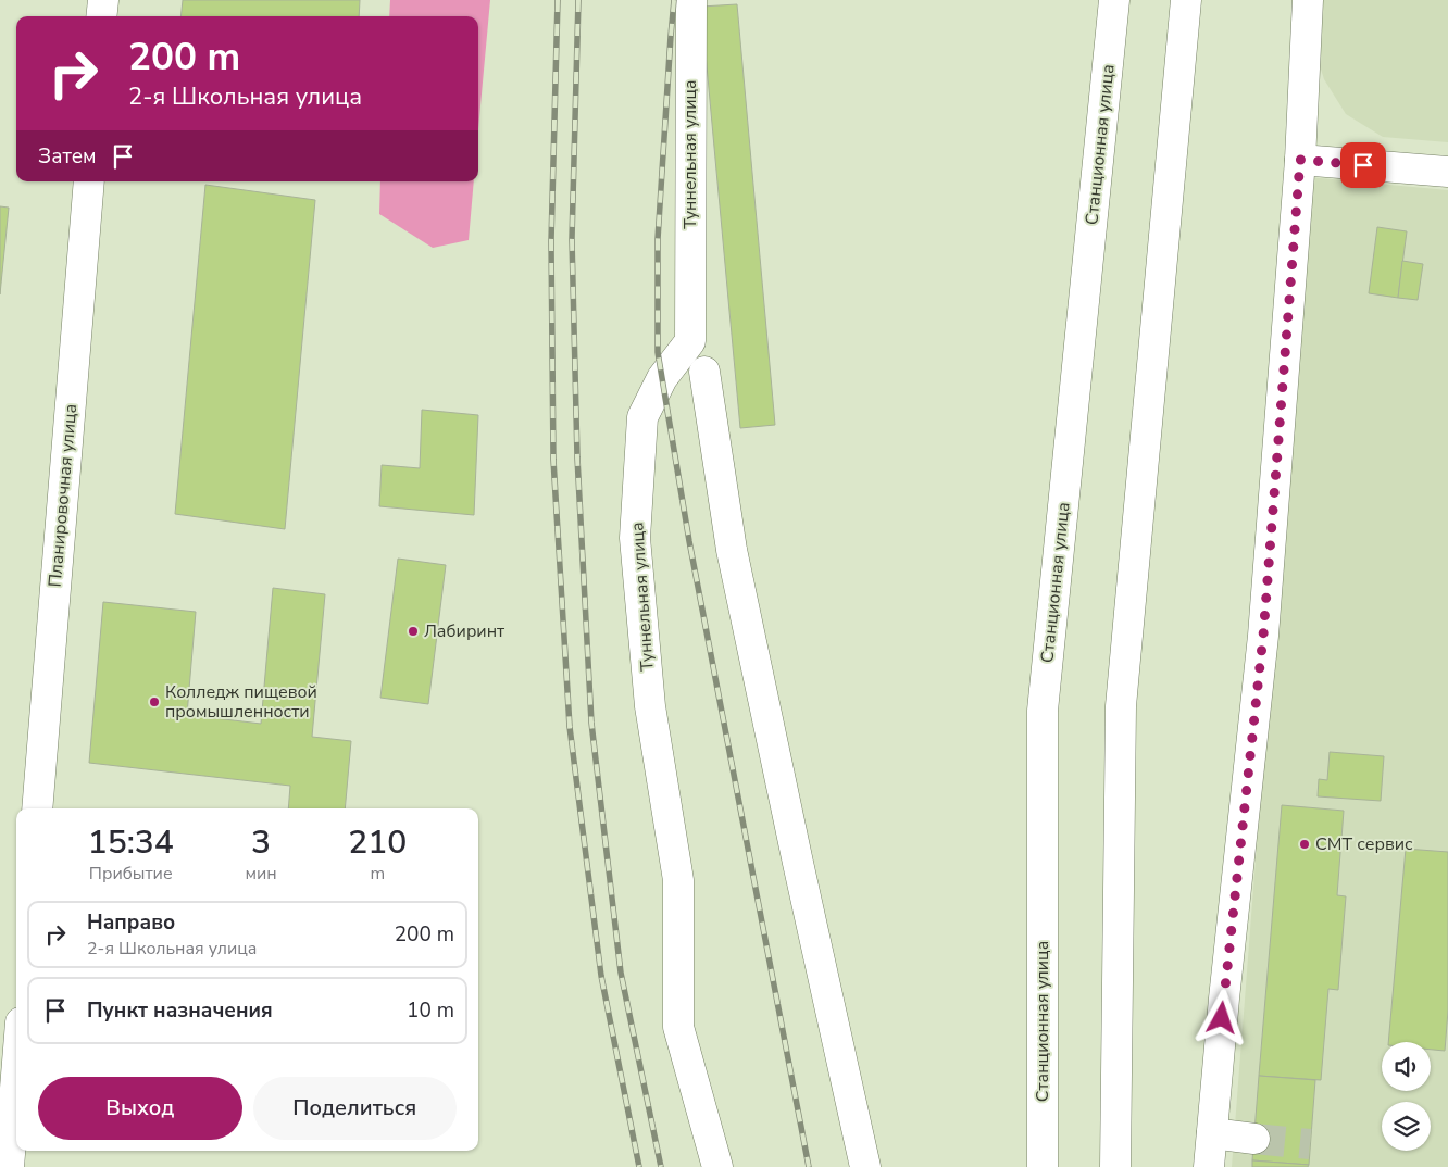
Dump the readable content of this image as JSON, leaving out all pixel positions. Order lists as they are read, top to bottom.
{
  "streets": {
    "street": ["Станционная улица", "Туннельная улица", "Планировочная улица"]
  },
  "places": ["Лабиринт", "Колледж пищевой промышленности", "СМТ сервис"],
  "page": {
    "turn": ["200 m", "2-я Школьная улица"],
    "then": "Затем",
    "eta": [
      "15:34",
      "Прибытие",
      "3",
      "мин",
      "210",
      "m"
    ],
    "list": [
      {
        "name": "Направо",
        "note": "2-я Школьная улица",
        "value": "200 m"
      },
      {
        "name": "Пункт назначения",
        "value": "10 m"
      }
    ],
    "buttons": ["Выход", "Поделиться"]
  }
}
